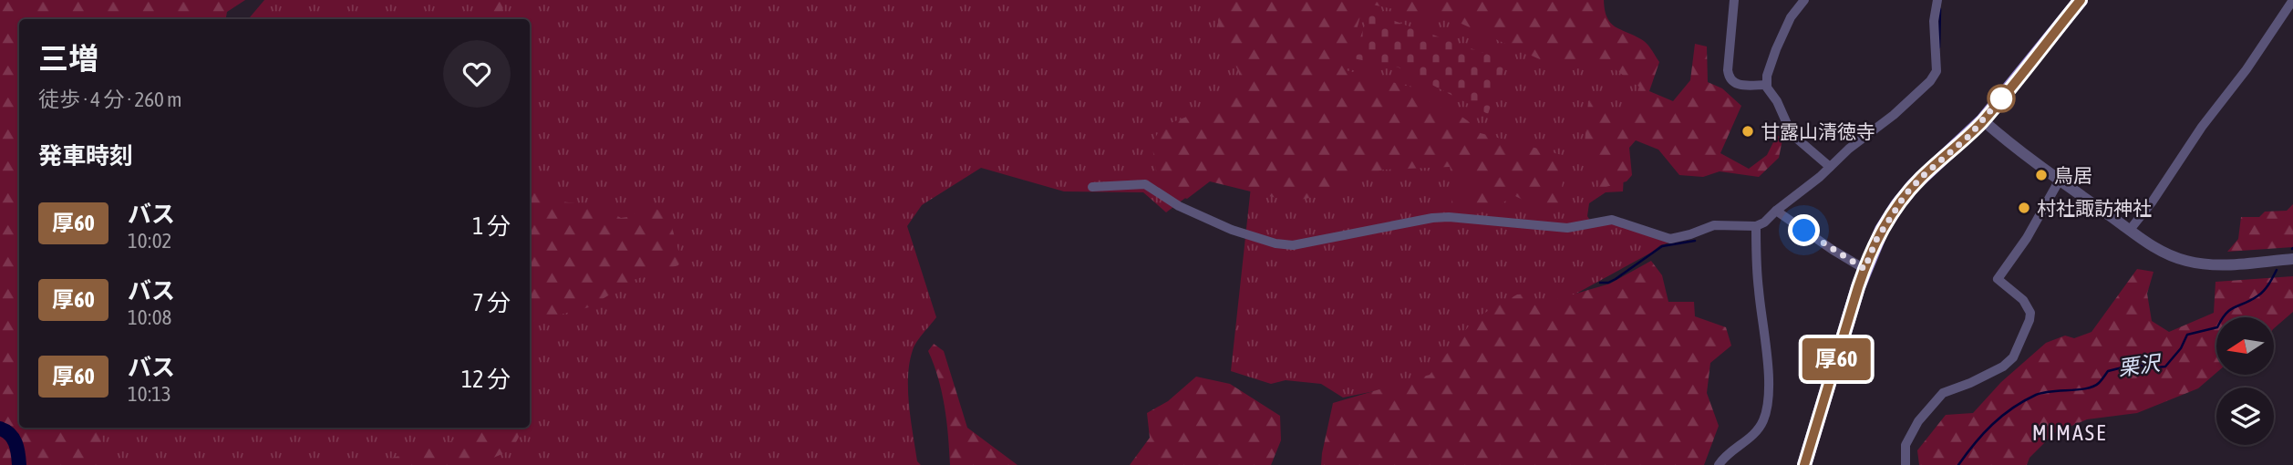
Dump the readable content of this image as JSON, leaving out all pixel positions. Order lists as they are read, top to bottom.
{
  "districts": ["MIMASE"],
  "water": ["栗沢"],
  "places": ["甘露山清徳寺", "鳥居", "村社諏訪神社"],
  "lines": ["bus line 厚60"],
  "north": "left",
  "page": {
    "on_map": "厚60",
    "heading": [
      ["三増", "徒歩 · 4 分 · 260 m"],
      "発車時刻"
    ],
    "list": [
      {
        "mark": "厚60",
        "name": "バス",
        "note": "10:02",
        "value": "1 分"
      },
      {
        "mark": "厚60",
        "name": "バス",
        "note": "10:08",
        "value": "7 分"
      },
      {
        "mark": "厚60",
        "name": "バス",
        "note": "10:13",
        "value": "12 分"
      }
    ]
  }
}
